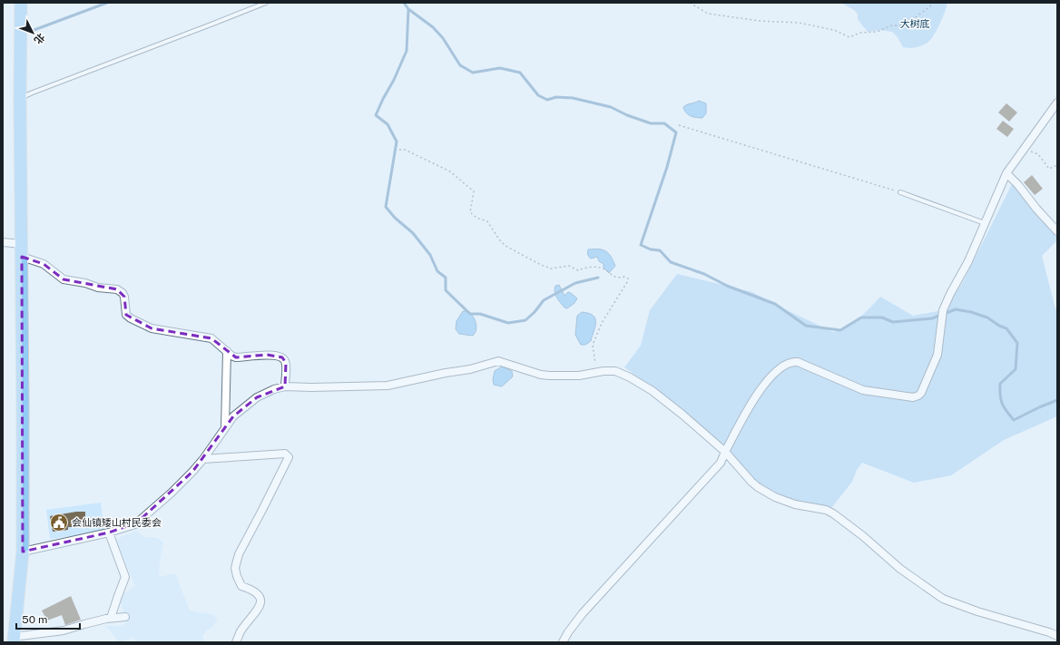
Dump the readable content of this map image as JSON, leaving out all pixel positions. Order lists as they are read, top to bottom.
{
  "parks": ["大树底"],
  "places": {
    "public building": ["会仙镇矮山村民委会"]
  },
  "scale_bar": "50 m",
  "north": "bottom right"
}
